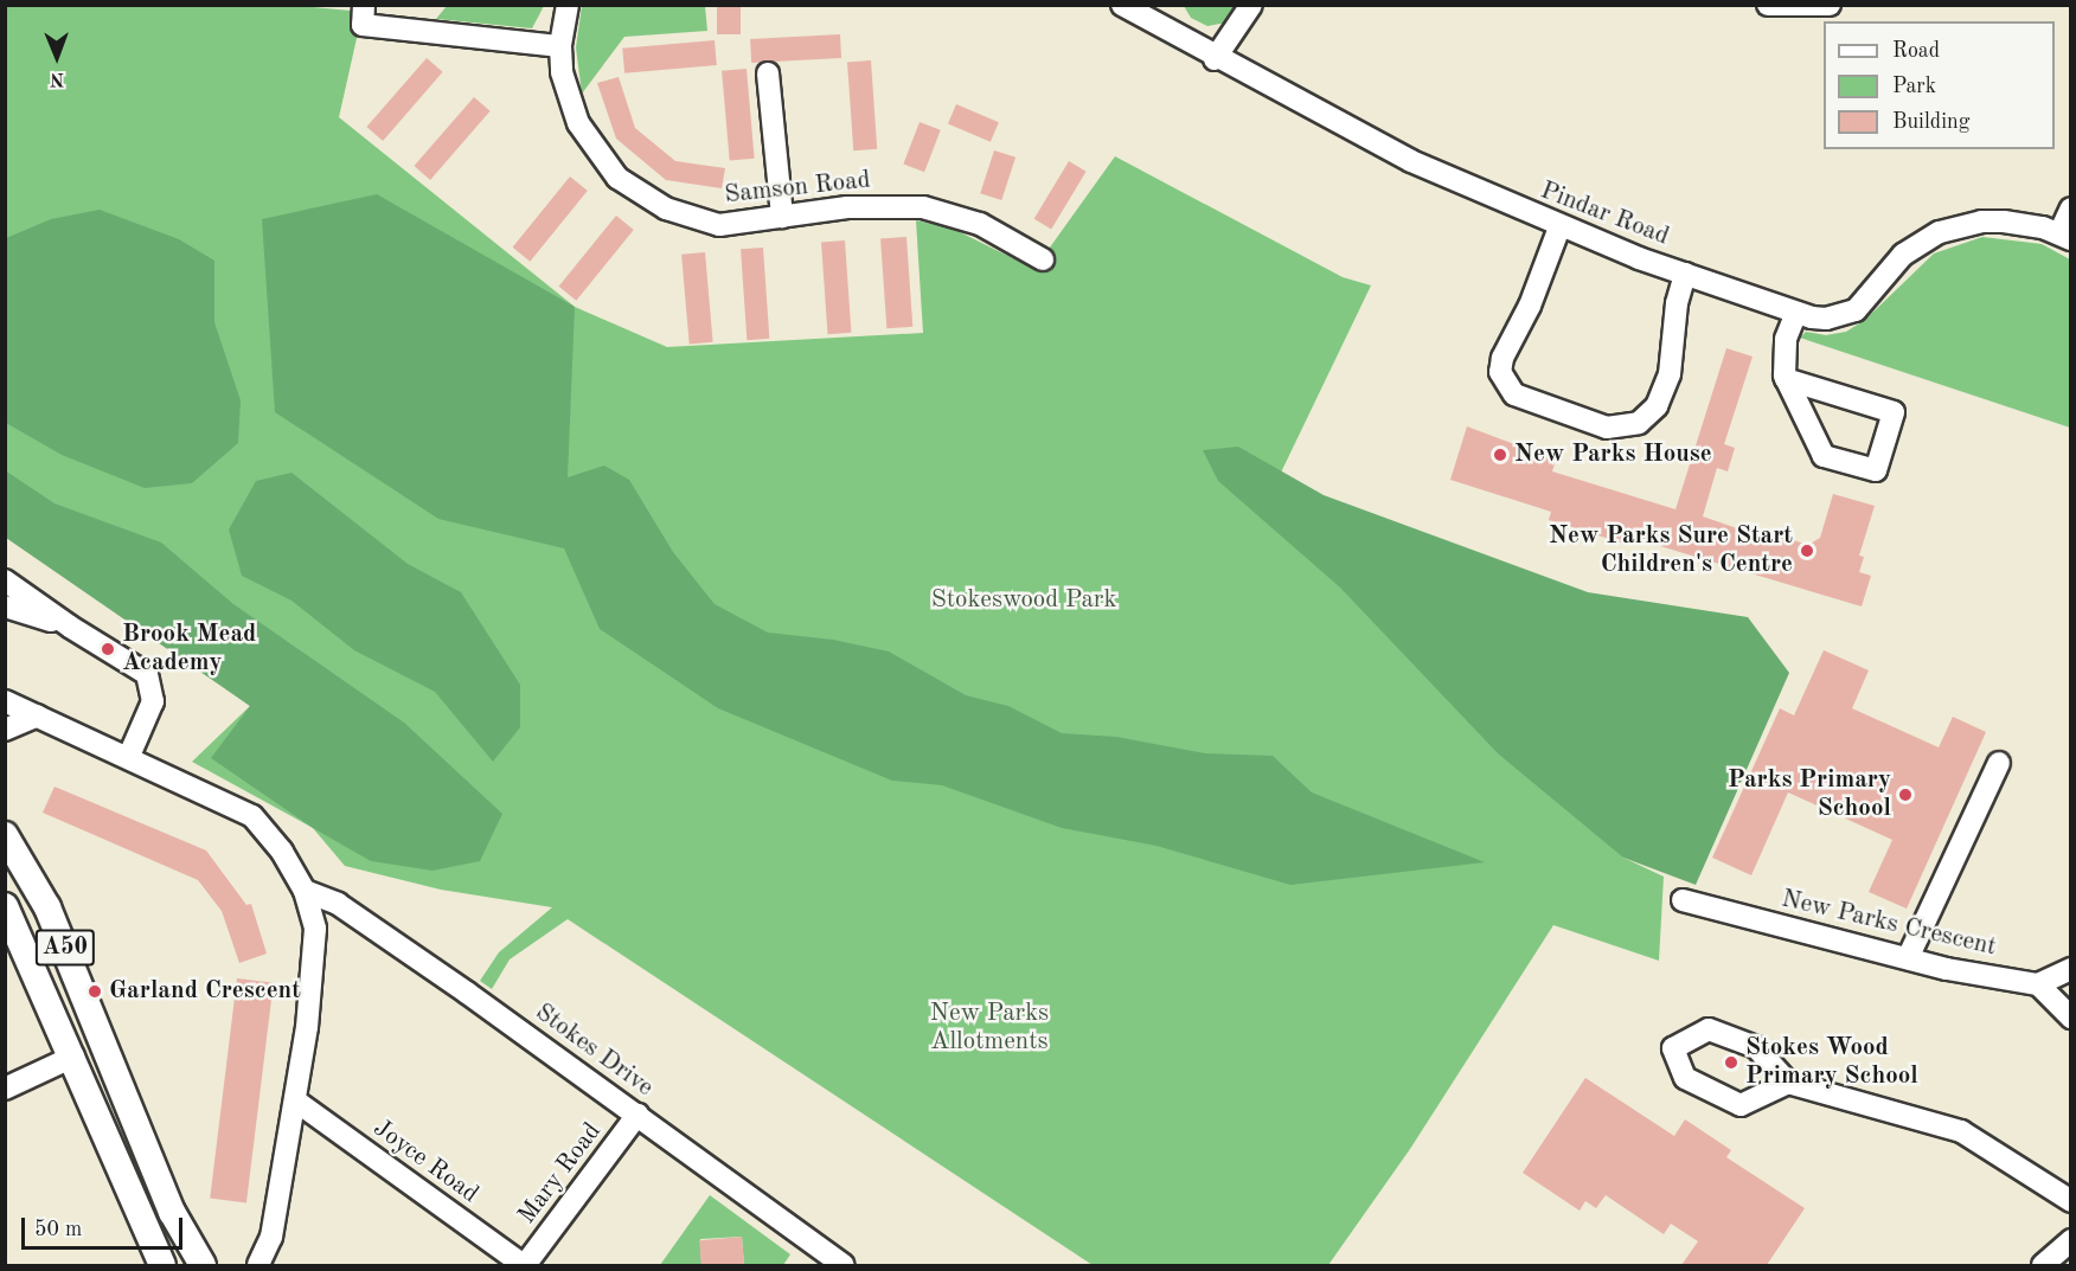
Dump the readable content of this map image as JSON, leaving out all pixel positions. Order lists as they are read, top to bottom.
{
  "streets": {
    "main road": ["A50"],
    "street": [
      "Samson Road",
      "Pindar Road",
      "New Parks Crescent",
      "Stokes Drive",
      "Joyce Road",
      "Mary Road"
    ]
  },
  "crossings": [
    ["Stokes Drive", "Mary Road"],
    ["Joyce Road", "Mary Road"]
  ],
  "parks": ["Stokeswood Park", "New Parks Allotments"],
  "places": [
    "New Parks House",
    "New Parks Sure Start Children's Centre",
    "Brook Mead Academy",
    "Parks Primary School",
    "Garland Crescent",
    "Stokes Wood Primary School"
  ],
  "legend": ["Road", "Park", "Building"],
  "scale_bar": "50 m",
  "north": "bottom"
}
